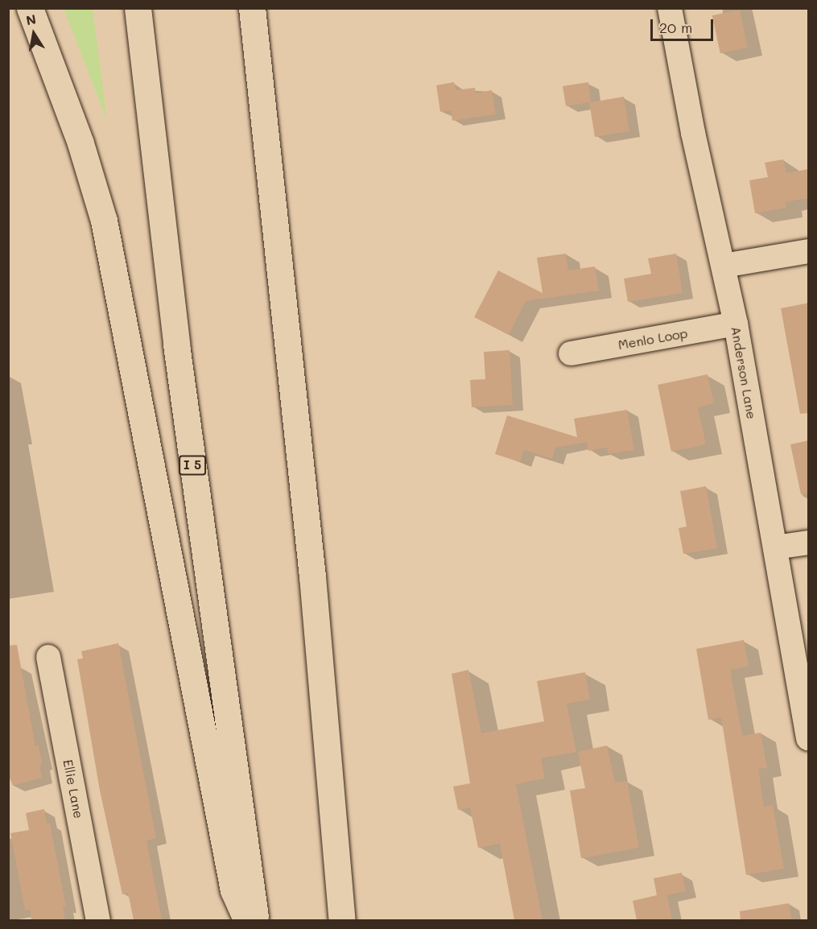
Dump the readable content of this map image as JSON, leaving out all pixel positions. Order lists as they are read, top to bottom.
{
  "streets": {
    "highway": ["I 5"],
    "street": ["Menlo Loop", "Anderson Lane", "Ellie Lane"]
  },
  "crossings": [
    ["Menlo Loop", "Anderson Lane"]
  ],
  "scale_bar": "20 m",
  "north": "top"
}
